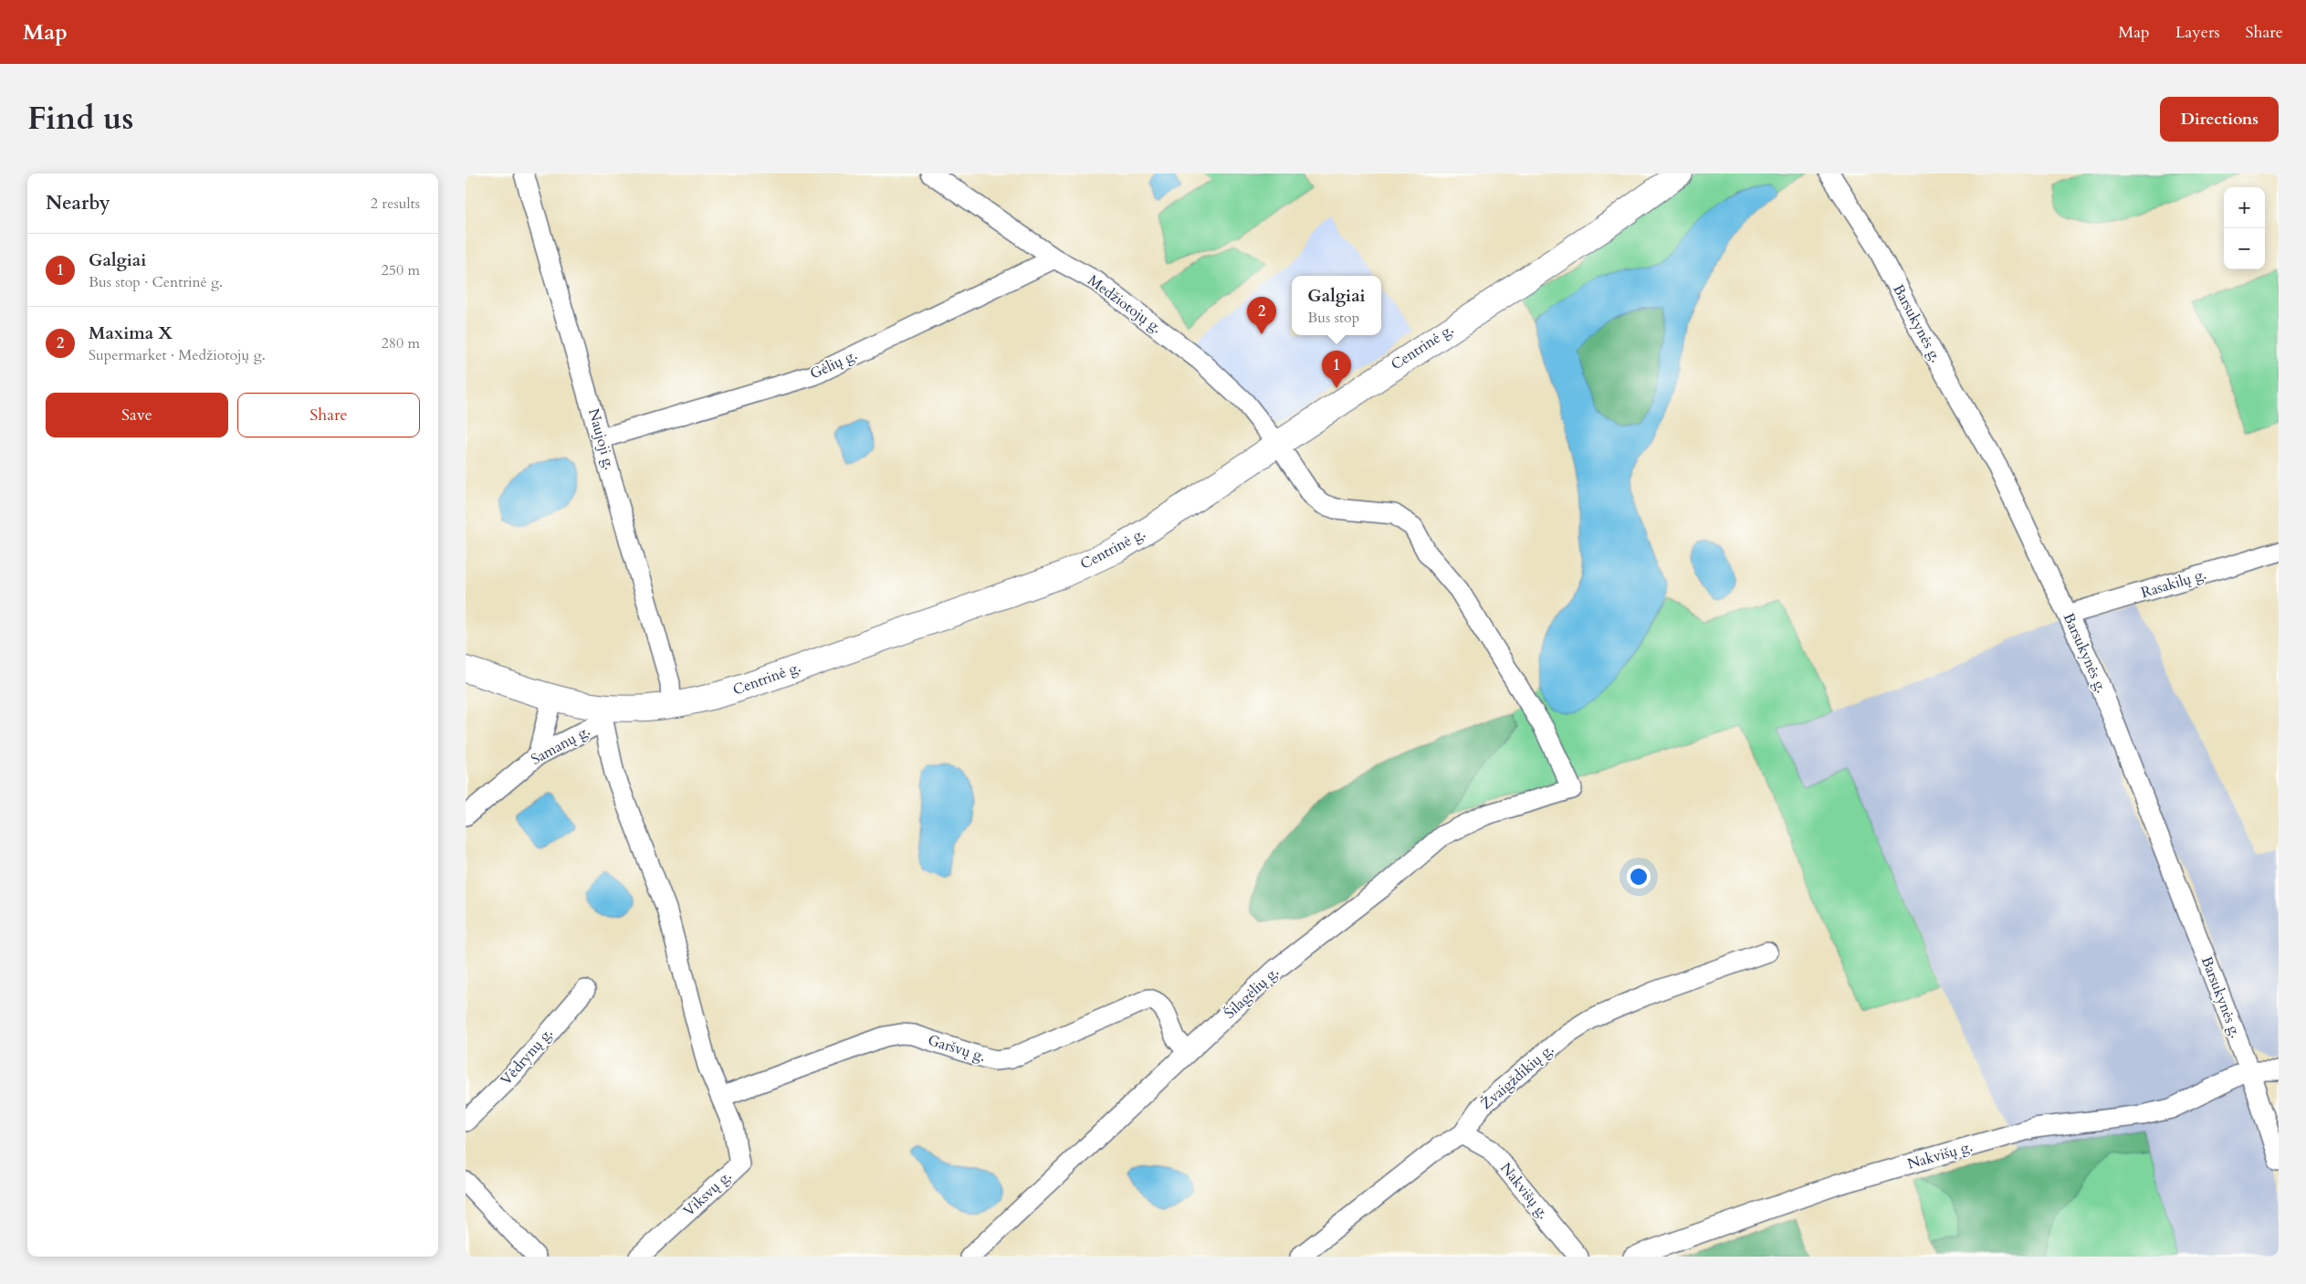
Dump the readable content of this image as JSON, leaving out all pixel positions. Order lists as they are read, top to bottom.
{
  "streets": {
    "main road": ["Centrinė g."],
    "street": [
      "Medžiotojų g.",
      "Barsukynės g.",
      "Gėlių g.",
      "Naujoji g.",
      "Rasakilų g.",
      "Samanų g.",
      "Šilagėlių g.",
      "Garšvų g.",
      "Vėdrynų g.",
      "Žvaigždikių g.",
      "Nakvišų g.",
      "Viksvų g."
    ]
  },
  "crossings": [
    ["Medžiotojų g.", "Centrinė g."],
    ["Medžiotojų g.", "Gėlių g."],
    ["Medžiotojų g.", "Šilagėlių g."],
    ["Barsukynės g.", "Rasakilų g."],
    ["Barsukynės g.", "Nakvišų g."],
    ["Centrinė g.", "Naujoji g."],
    ["Centrinė g.", "Samanų g."],
    ["Centrinė g.", "Viksvų g."],
    ["Gėlių g.", "Naujoji g."],
    ["Samanų g.", "Viksvų g."],
    ["Šilagėlių g.", "Garšvų g."],
    ["Garšvų g.", "Viksvų g."],
    ["Žvaigždikių g.", "Nakvišų g."]
  ],
  "page": {
    "header": "Map",
    "nav": ["Map", "Layers", "Share"],
    "title": "Find us",
    "buttons": [
      "Directions",
      ["Save", "Share"]
    ],
    "heading": ["Nearby", "2 results"],
    "map_buttons": ["+", "−"],
    "list": [
      {
        "mark": "1",
        "name": "Galgiai",
        "note": "Bus stop · Centrinė g.",
        "value": "250 m"
      },
      {
        "mark": "2",
        "name": "Maxima X",
        "note": "Supermarket · Medžiotojų g.",
        "value": "280 m"
      }
    ],
    "popup": ["Galgiai", "Bus stop"],
    "pins": ["2", "1"]
  }
}
